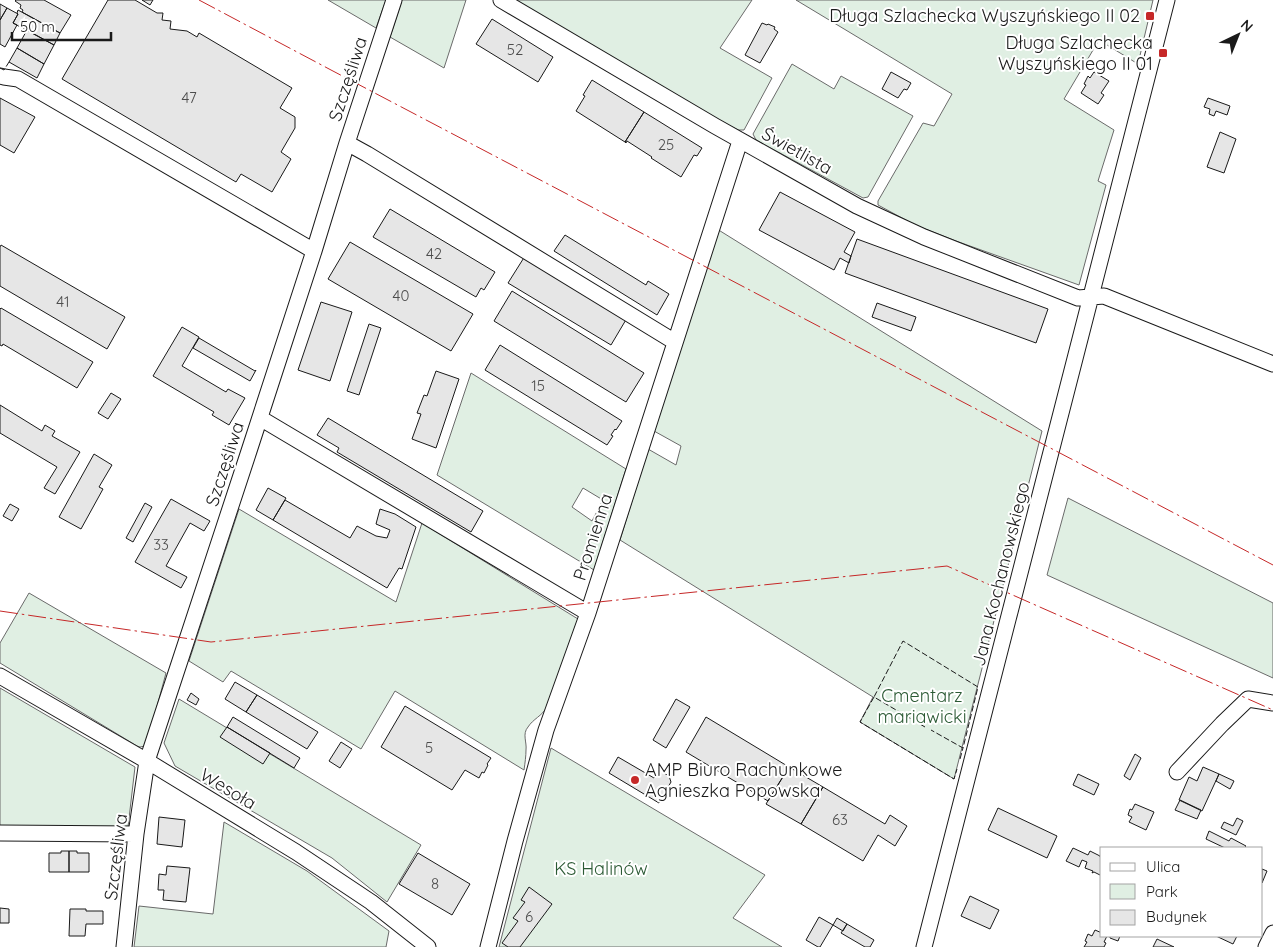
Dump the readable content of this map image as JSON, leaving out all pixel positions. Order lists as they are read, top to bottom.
{
  "streets": {
    "street": [
      "Szczęśliwa",
      "Świetlista",
      "Promienna",
      "Jana Kochanowskiego",
      "Wesoła"
    ]
  },
  "crossings": [
    ["Szczęśliwa", "Wesoła"],
    ["Świetlista", "Promienna"],
    ["Świetlista", "Jana Kochanowskiego"]
  ],
  "parks": ["Cmentarz mariawicki", "KS Halinów"],
  "places": {
    "transit": ["Długa Szlachecka Wyszyńskiego II 02", "Długa Szlachecka Wyszyńskiego II 01"],
    "other": ["AMP Biuro Rachunkowe Agnieszka Popowska"]
  },
  "house_numbers": [
    "52",
    "47",
    "25",
    "42",
    "40",
    "41",
    "15",
    "33",
    "5",
    "63",
    "8",
    "6"
  ],
  "legend": ["Ulica", "Park", "Budynek"],
  "scale_bar": "50 m",
  "north": "top right"
}
